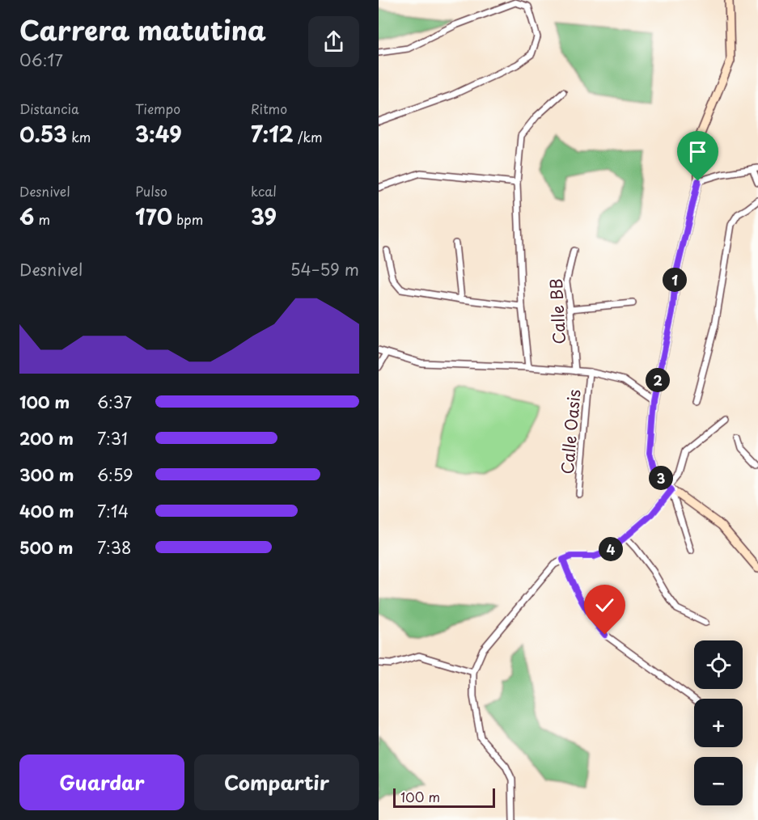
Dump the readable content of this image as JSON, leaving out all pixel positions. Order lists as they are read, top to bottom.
{
  "streets": {
    "street": ["Calle BB", "Calle Oasis"]
  },
  "scale_bar": "100 m",
  "page": {
    "heading": ["Carrera matutina", "06:17"],
    "stats": [
      ["Distancia", "0.53 km"],
      ["Tiempo", "3:49"],
      ["Ritmo", "7:12 /km"],
      ["Desnivel", "6 m"],
      ["Pulso", "170 bpm"],
      ["kcal", "39"]
    ],
    "chart": ["Desnivel", "54–59 m"],
    "pins": [
      "1",
      "2",
      "3",
      "4"
    ],
    "list": [
      {
        "name": "100 m",
        "note": "6:37"
      },
      {
        "name": "200 m",
        "note": "7:31"
      },
      {
        "name": "300 m",
        "note": "6:59"
      },
      {
        "name": "400 m",
        "note": "7:14"
      },
      {
        "name": "500 m",
        "note": "7:38"
      }
    ],
    "map_buttons": ["+", "−"],
    "buttons": ["Guardar", "Compartir"],
    "scale": "100 m"
  }
}
